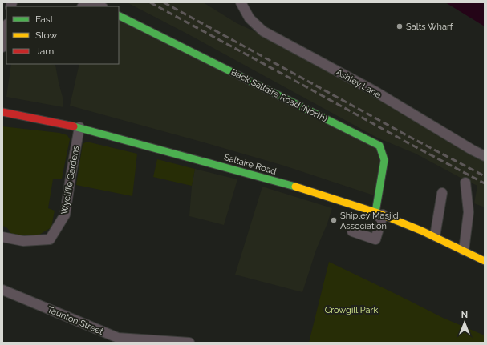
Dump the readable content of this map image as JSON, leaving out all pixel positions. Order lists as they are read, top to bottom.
{
  "streets": {
    "main road": ["Back Saltaire Road (North)", "Saltaire Road"],
    "street": ["Ashley Lane", "Wycliffe Gardens", "Taunton Street"]
  },
  "crossings": [
    ["Back Saltaire Road (North)", "Saltaire Road"],
    ["Saltaire Road", "Wycliffe Gardens"]
  ],
  "parks": ["Crowgill Park"],
  "places": ["Salts Wharf", "Shipley Masjid Association"],
  "legend": ["Fast", "Slow", "Jam"],
  "north": "top"
}
